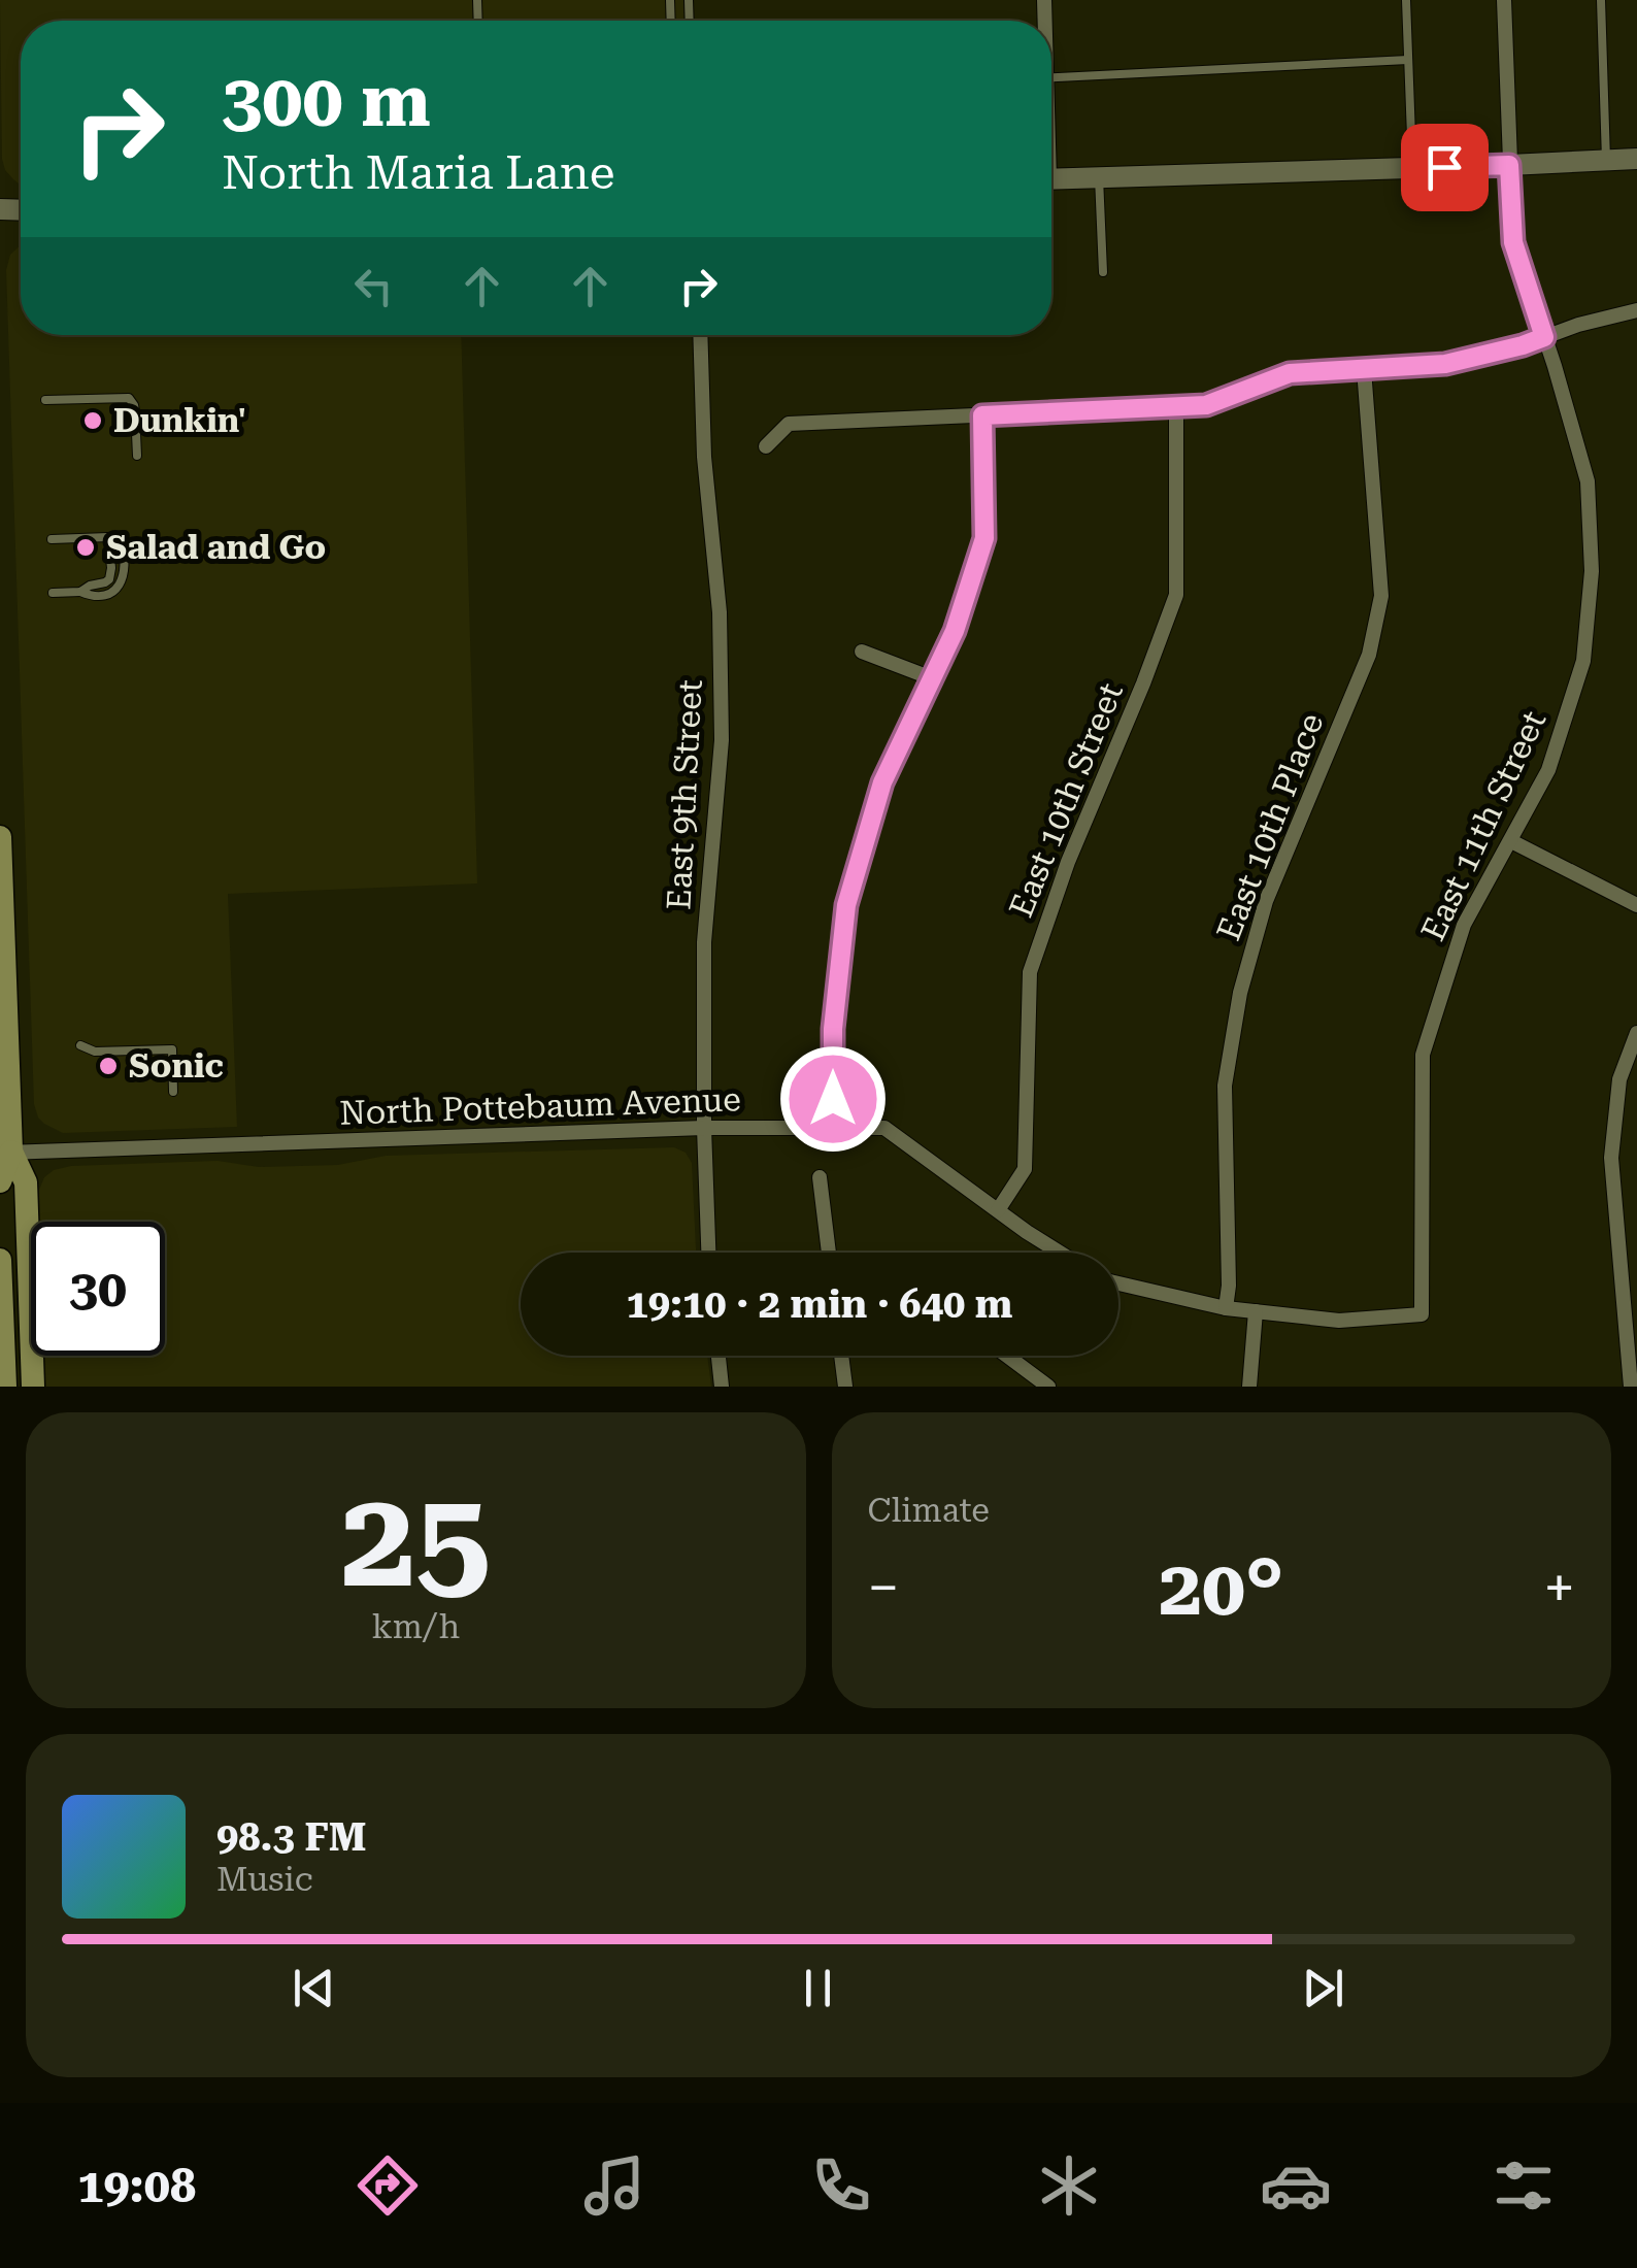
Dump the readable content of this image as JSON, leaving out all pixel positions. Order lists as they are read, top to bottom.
{
  "streets": {
    "street": [
      "East 9th Street",
      "East 10th Street",
      "East 11th Street",
      "East 10th Place",
      "North Pottebaum Avenue"
    ]
  },
  "crossings": [
    ["East 9th Street", "North Pottebaum Avenue"],
    ["East 10th Street", "North Pottebaum Avenue"]
  ],
  "places": ["Dunkin'", "Salad and Go", "Sonic"],
  "page": {
    "turn": ["300 m", "North Maria Lane"],
    "limit": "30",
    "trip": "19:10 · 2 min · 640 m",
    "tile": [
      ["25", "km/h"],
      "Climate"
    ],
    "heat": ["−", "20°", "+"],
    "song": ["98.3 FM", "Music"],
    "tabs": "19:08"
  }
}
